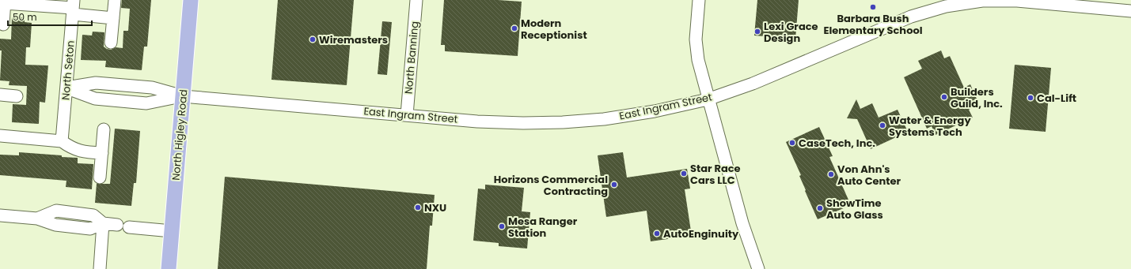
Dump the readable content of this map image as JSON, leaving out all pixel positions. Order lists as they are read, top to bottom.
{
  "streets": {
    "main road": ["North Higley Road"],
    "street": ["North Banning", "North Seton", "East Ingram Street"]
  },
  "crossings": [
    ["North Banning", "East Ingram Street"],
    ["North Seton", "East Ingram Street"],
    ["East Ingram Street", "North Higley Road"]
  ],
  "places": [
    "Barbara Bush Elementary School",
    "Modern Receptionist",
    "Lexi Grace Design",
    "Wiremasters",
    "Builders Guild, Inc.",
    "Cal-Lift",
    "Water & Energy Systems Tech",
    "CaseTech, Inc.",
    "Star Race Cars LLC",
    "Von Ahn's Auto Center",
    "Horizons Commercial Contracting",
    "NXU",
    "ShowTime Auto Glass",
    "Mesa Ranger Station",
    "AutoEnginuity"
  ],
  "scale_bar": "50 m"
}
